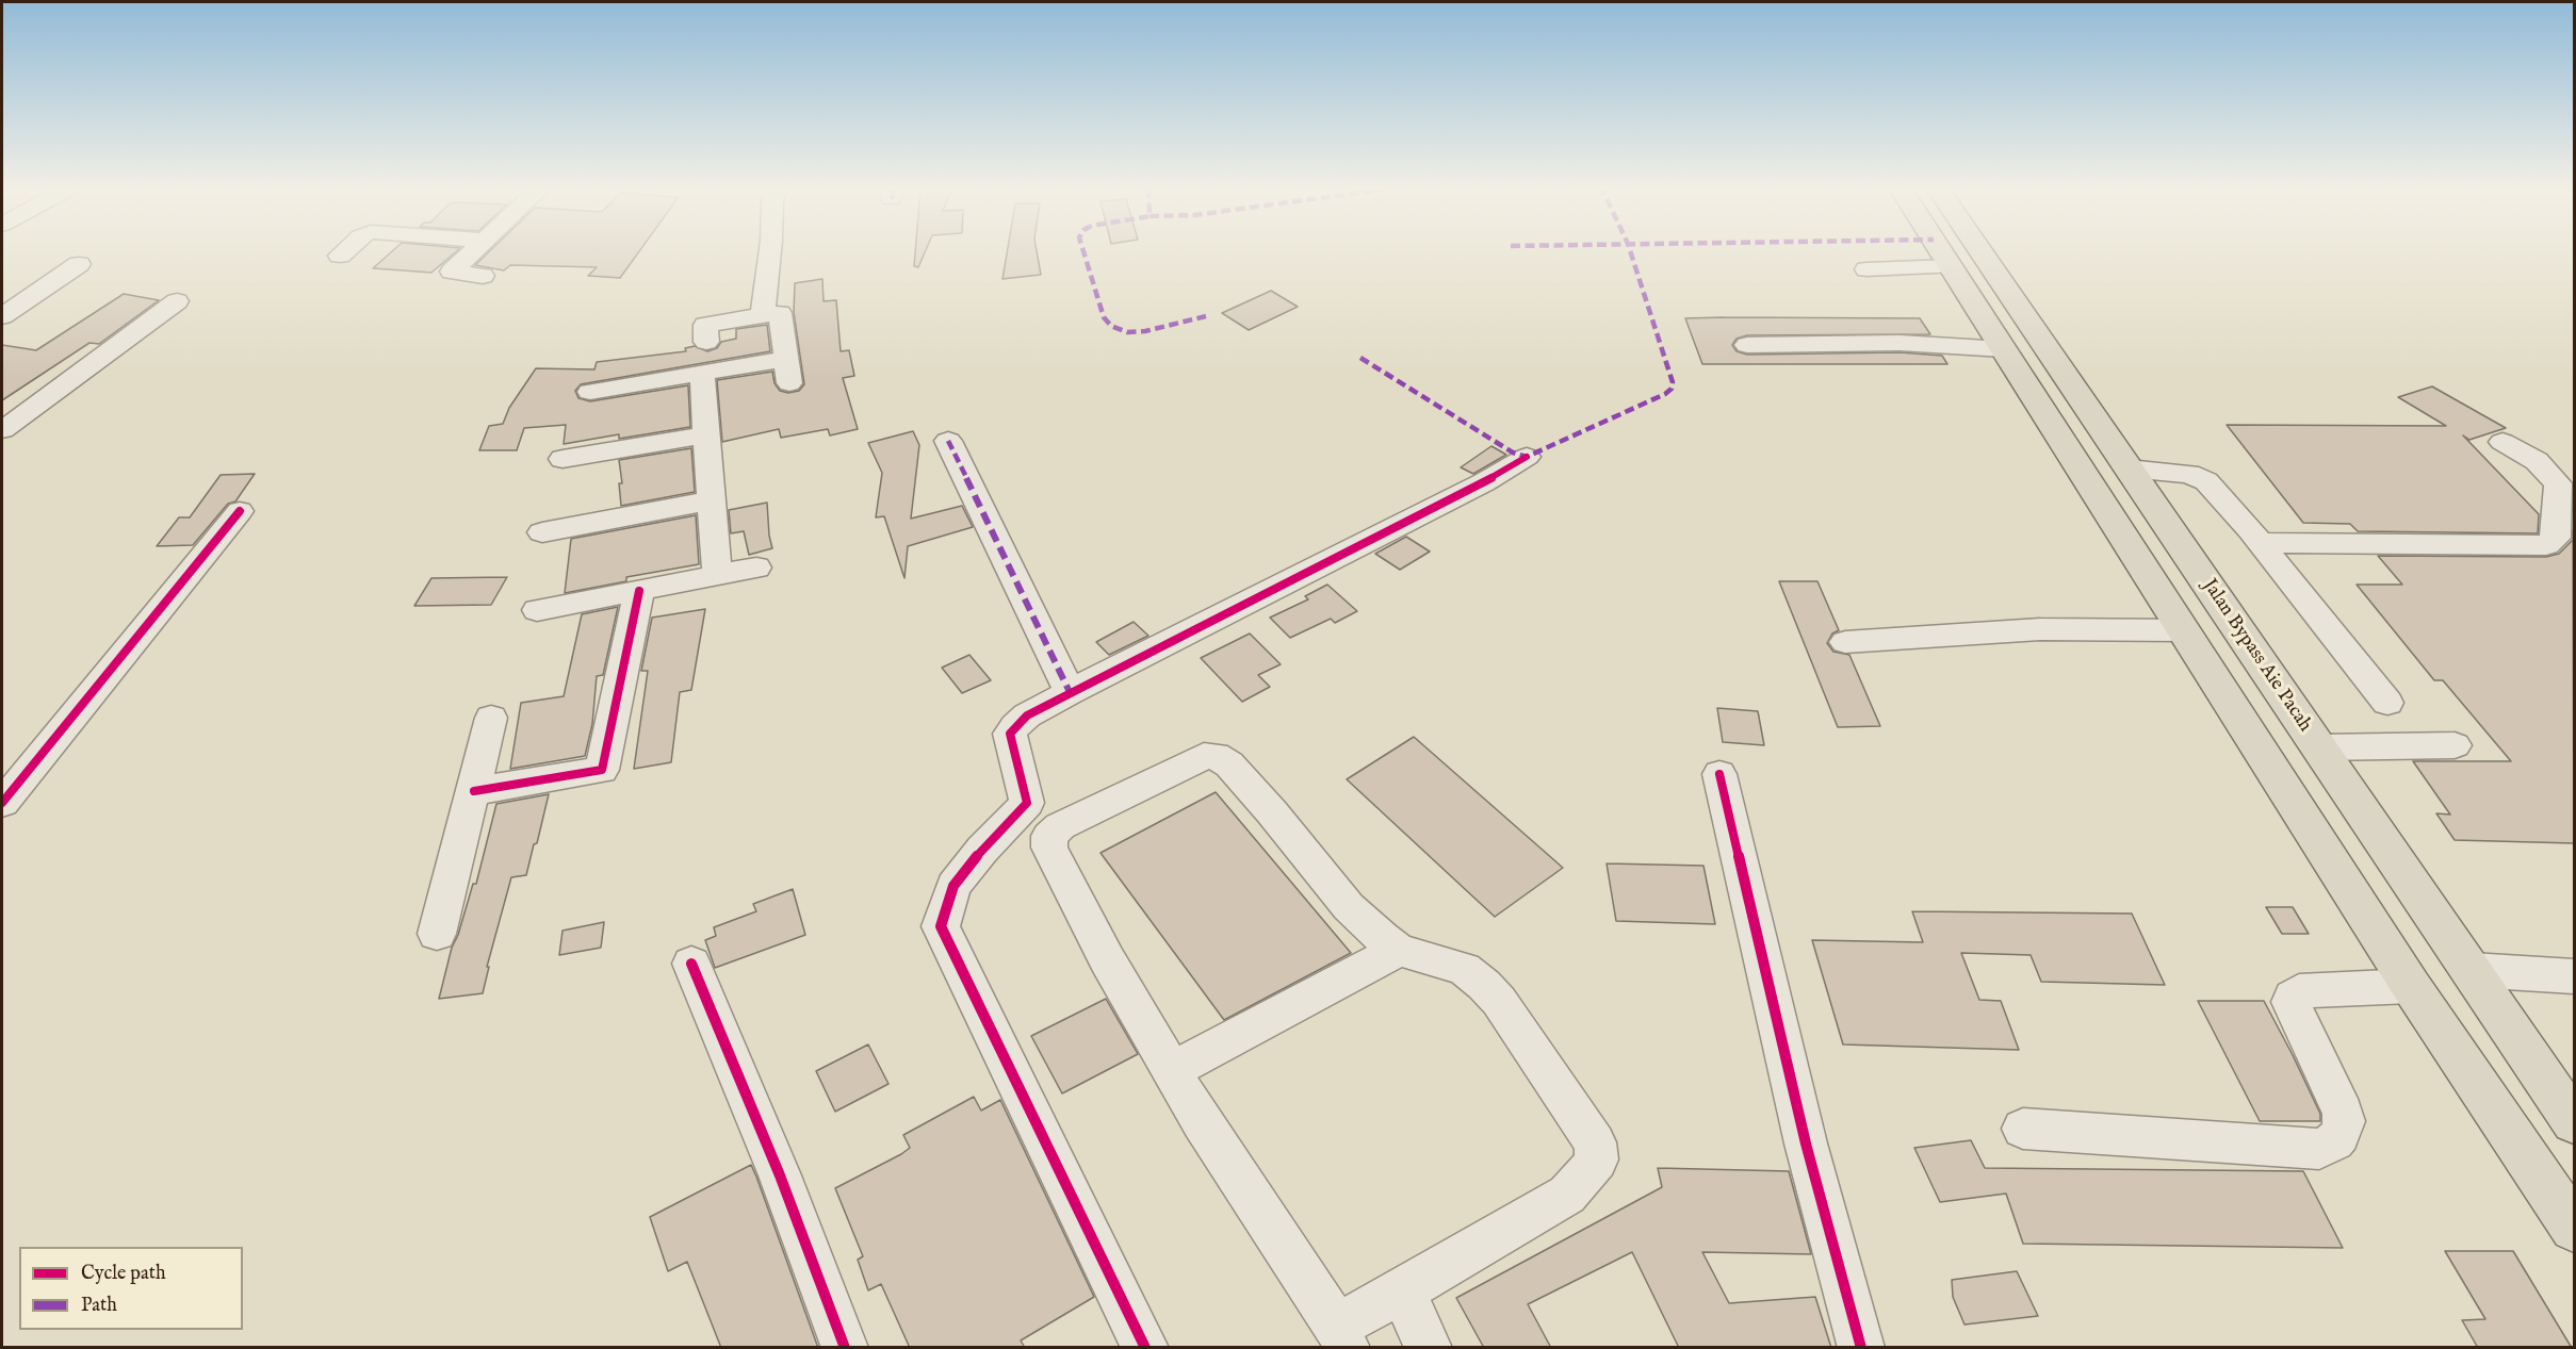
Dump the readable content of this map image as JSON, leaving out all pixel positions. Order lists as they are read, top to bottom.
{
  "streets": {
    "highway": ["Jalan Bypass Aie Pacah"]
  },
  "legend": ["Cycle path", "Path"]
}
